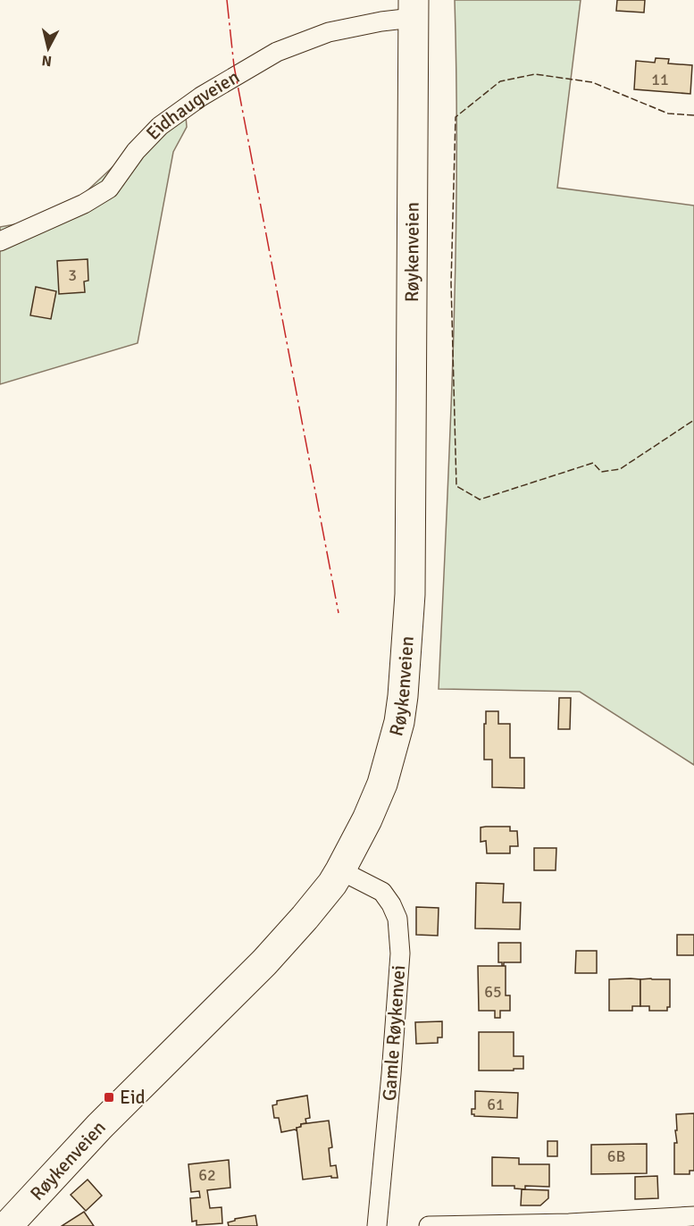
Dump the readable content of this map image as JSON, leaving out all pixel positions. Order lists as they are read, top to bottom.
{
  "streets": {
    "main road": ["Røykenveien"],
    "street": ["Eidhaugveien", "Gamle Røykenvei"]
  },
  "crossings": [
    ["Eidhaugveien", "Røykenveien"],
    ["Røykenveien", "Gamle Røykenvei"]
  ],
  "places": {
    "transit": ["Eid"]
  },
  "house_numbers": [
    "11",
    "3",
    "65",
    "61",
    "6B",
    "62"
  ],
  "north": "bottom"
}
